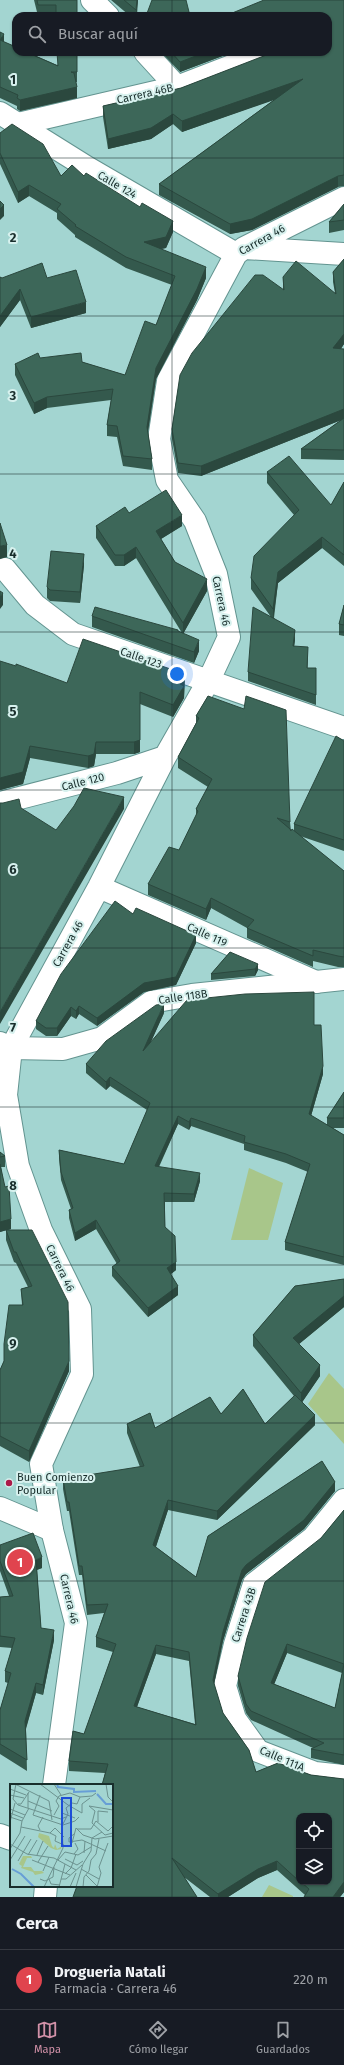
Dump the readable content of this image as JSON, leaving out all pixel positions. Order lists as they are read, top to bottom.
{
  "streets": {
    "street": [
      "Carrera 46B",
      "Calle 124",
      "Carrera 46",
      "Calle 123",
      "Calle 120",
      "Calle 119",
      "Calle 118B",
      "Carrera 43B",
      "Calle 111A"
    ]
  },
  "crossings": [
    ["Carrera 46B", "Calle 124"],
    ["Calle 124", "Carrera 46"],
    ["Carrera 46", "Calle 123"],
    ["Carrera 46", "Calle 120"],
    ["Carrera 46", "Calle 119"],
    ["Carrera 46", "Calle 118B"],
    ["Calle 119", "Calle 118B"],
    ["Carrera 43B", "Calle 111A"]
  ],
  "places": ["Buen Comienzo Popular"],
  "page": {
    "search": "Buscar aquí",
    "pins": "1",
    "heading": "Cerca",
    "list": [
      {
        "mark": "1",
        "name": "Drogueria Natali",
        "note": "Farmacia · Carrera 46",
        "value": "220 m"
      }
    ],
    "nav": ["Mapa", "Cómo llegar", "Guardados"]
  },
  "grid": {
    "rows": [
      "1",
      "2",
      "3",
      "4",
      "5",
      "6",
      "7",
      "8",
      "9"
    ]
  }
}
